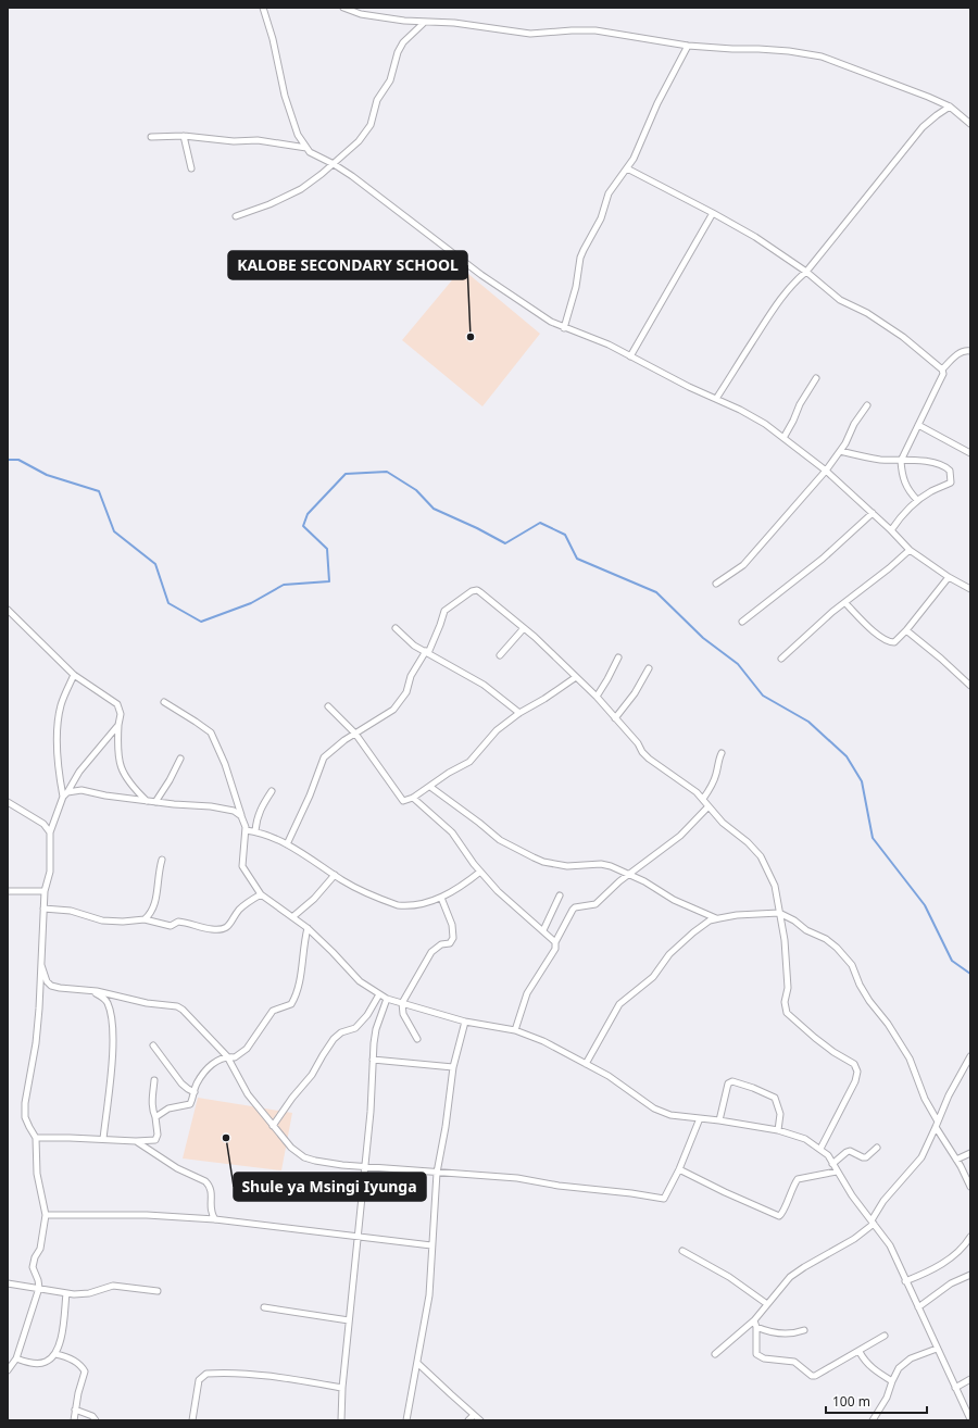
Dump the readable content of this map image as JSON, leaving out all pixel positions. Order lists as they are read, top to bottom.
{
  "places": ["KALOBE SECONDARY SCHOOL", "Shule ya Msingi Iyunga"],
  "scale_bar": "100 m"
}
